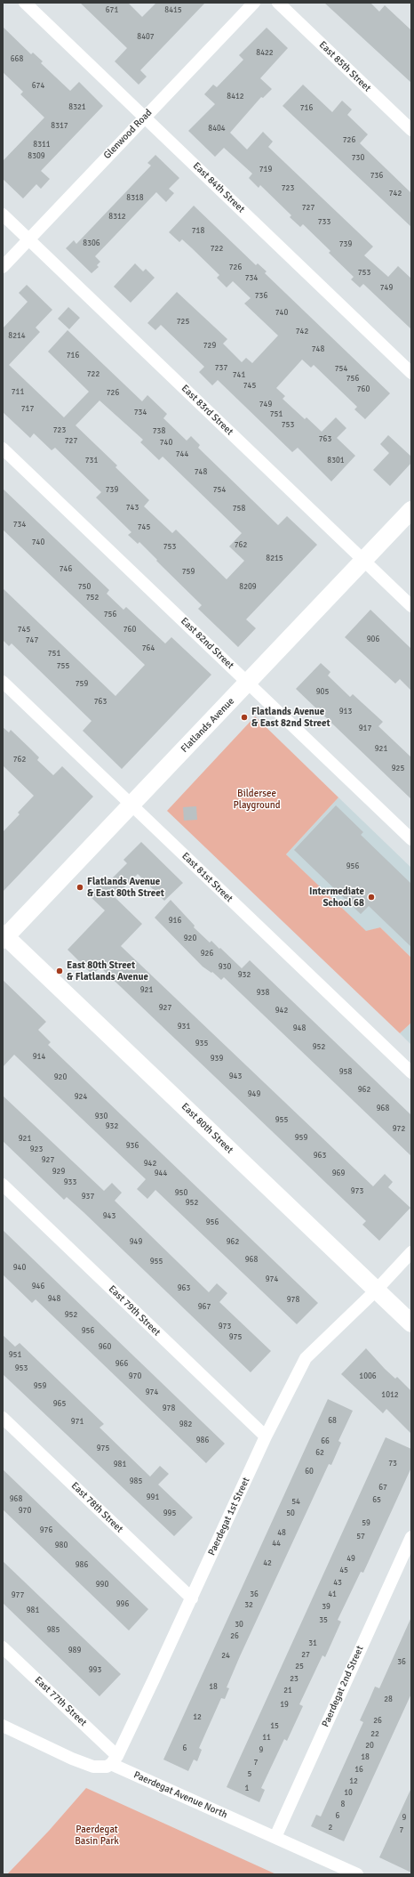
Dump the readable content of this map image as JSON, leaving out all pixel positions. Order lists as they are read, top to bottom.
{
  "streets": {
    "main road": ["Flatlands Avenue", "East 80th Street"],
    "street": [
      "East 85th Street",
      "Glenwood Road",
      "East 84th Street",
      "East 83rd Street",
      "East 82nd Street",
      "East 81st Street",
      "East 79th Street",
      "East 78th Street",
      "Paerdegat 1st Street",
      "Paerdegat 2nd Street",
      "East 77th Street",
      "Paerdegat Avenue North"
    ]
  },
  "crossings": [
    ["Glenwood Road", "East 84th Street"],
    ["Glenwood Road", "East 83rd Street"],
    ["East 83rd Street", "Flatlands Avenue"],
    ["East 82nd Street", "Flatlands Avenue"],
    ["Flatlands Avenue", "East 81st Street"],
    ["Flatlands Avenue", "East 80th Street"],
    ["East 80th Street", "Paerdegat 1st Street"],
    ["East 79th Street", "Paerdegat 1st Street"],
    ["East 78th Street", "Paerdegat 1st Street"],
    ["Paerdegat 1st Street", "East 77th Street"],
    ["Paerdegat 1st Street", "Paerdegat Avenue North"],
    ["Paerdegat 2nd Street", "Paerdegat Avenue North"],
    ["East 77th Street", "Paerdegat Avenue North"]
  ],
  "parks": ["Bildersee Playground", "Paerdegat Basin Park"],
  "places": [
    "Flatlands Avenue & East 82nd Street",
    "Flatlands Avenue & East 80th Street",
    "Intermediate School 68",
    "East 80th Street & Flatlands Avenue"
  ],
  "house_numbers": [
    "671",
    "8415",
    "8407",
    "8422",
    "668",
    "674",
    "8412",
    "8321",
    "716",
    "8317",
    "8404",
    "726",
    "8311",
    "8309",
    "730",
    "719",
    "736",
    "723",
    "742",
    "8318",
    "727",
    "8312",
    "733",
    "718",
    "8306",
    "739",
    "722",
    "726",
    "753",
    "734",
    "749",
    "736",
    "740",
    "725",
    "742",
    "8214",
    "729",
    "748",
    "716",
    "737",
    "754",
    "722",
    "741",
    "756",
    "745",
    "760",
    "711",
    "726",
    "749",
    "717",
    "734",
    "751",
    "753",
    "723",
    "738",
    "763",
    "727",
    "740",
    "744",
    "731",
    "8301",
    "748",
    "739",
    "754",
    "743",
    "758",
    "734",
    "745",
    "740",
    "762",
    "753",
    "8215",
    "746",
    "759",
    "750",
    "8209",
    "752",
    "756",
    "745",
    "760",
    "906",
    "747",
    "764",
    "751",
    "755",
    "759",
    "905",
    "763",
    "913",
    "917",
    "921",
    "762",
    "925",
    "956",
    "916",
    "920",
    "926",
    "930",
    "932",
    "921",
    "938",
    "927",
    "942",
    "931",
    "948",
    "935",
    "952",
    "914",
    "939",
    "958",
    "943",
    "920",
    "962",
    "949",
    "924",
    "968",
    "930",
    "955",
    "932",
    "972",
    "959",
    "921",
    "936",
    "923",
    "963",
    "927",
    "942",
    "929",
    "944",
    "969",
    "933",
    "973",
    "950",
    "937",
    "952",
    "943",
    "956",
    "949",
    "962",
    "968",
    "955",
    "940",
    "974",
    "946",
    "963",
    "948",
    "978",
    "967",
    "952",
    "973",
    "956",
    "975",
    "960",
    "951",
    "966",
    "953",
    "970",
    "1006",
    "959",
    "974",
    "1012",
    "965",
    "978",
    "68",
    "971",
    "982",
    "986",
    "66",
    "975",
    "62",
    "73",
    "981",
    "60",
    "985",
    "67",
    "991",
    "968",
    "65",
    "54",
    "970",
    "995",
    "50",
    "59",
    "976",
    "48",
    "57",
    "44",
    "980",
    "49",
    "42",
    "986",
    "45",
    "43",
    "990",
    "36",
    "41",
    "977",
    "996",
    "32",
    "39",
    "981",
    "35",
    "30",
    "985",
    "26",
    "31",
    "989",
    "27",
    "24",
    "36",
    "25",
    "993",
    "23",
    "18",
    "21",
    "28",
    "19",
    "12",
    "26",
    "15",
    "22",
    "11",
    "20",
    "6",
    "9",
    "18",
    "7",
    "16",
    "5",
    "12",
    "1",
    "10",
    "8",
    "6",
    "9",
    "2",
    "7"
  ]
}
